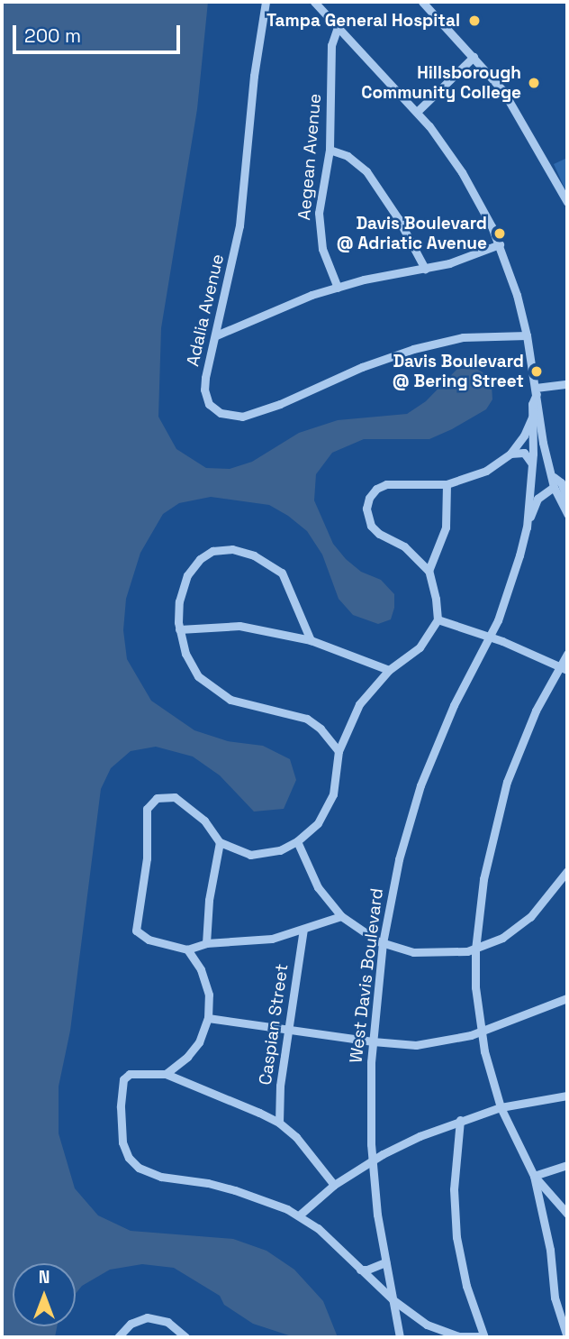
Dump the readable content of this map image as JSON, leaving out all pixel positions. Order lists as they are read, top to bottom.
{
  "streets": {
    "street": [
      "Aegean Avenue",
      "Adalia Avenue",
      "West Davis Boulevard",
      "Caspian Street"
    ]
  },
  "places": [
    "Tampa General Hospital",
    "Hillsborough Community College",
    "Davis Boulevard @ Adriatic Avenue",
    "Davis Boulevard @ Bering Street"
  ],
  "scale_bar": "200 m",
  "north": "top"
}
